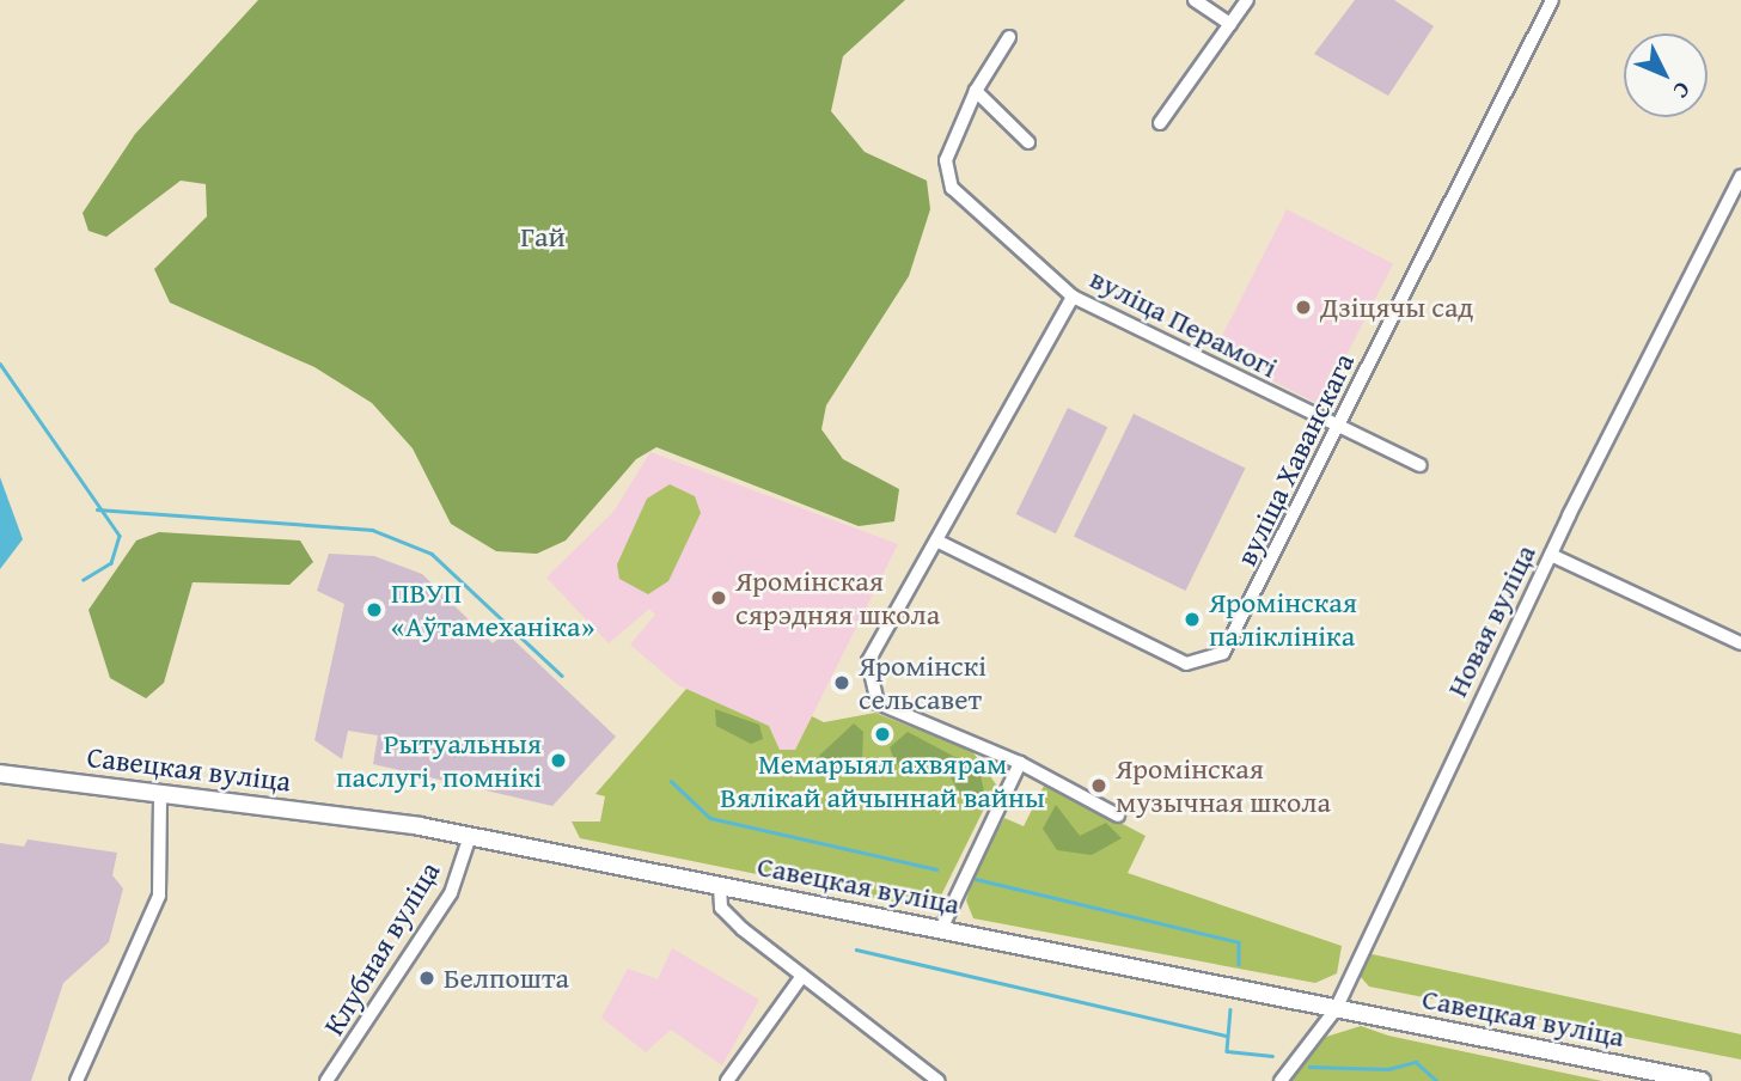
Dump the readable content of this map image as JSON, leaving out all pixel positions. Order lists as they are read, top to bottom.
{
  "streets": {
    "main road": ["Савецкая вуліца"],
    "street": [
      "вуліца Перамогі",
      "вуліца Хаванскага",
      "Новая вуліца",
      "Клубная вуліца"
    ]
  },
  "crossings": [
    ["вуліца Перамогі", "вуліца Хаванскага"],
    ["Новая вуліца", "Савецкая вуліца"],
    ["Савецкая вуліца", "Клубная вуліца"]
  ],
  "parks": ["Гай"],
  "places": [
    "Дзіцячы сад",
    "Яромінская сярэдняя школа",
    "ПВУП «Аўтамеханіка»",
    "Яромінская паліклініка",
    "Яромінскі сельсавет",
    "Мемарыял ахвярам Вялікай айчыннай вайны",
    "Рытуальныя паслугі, помнікі",
    "Яромінская музычная школа",
    "Белпошта"
  ],
  "north": "bottom right"
}
